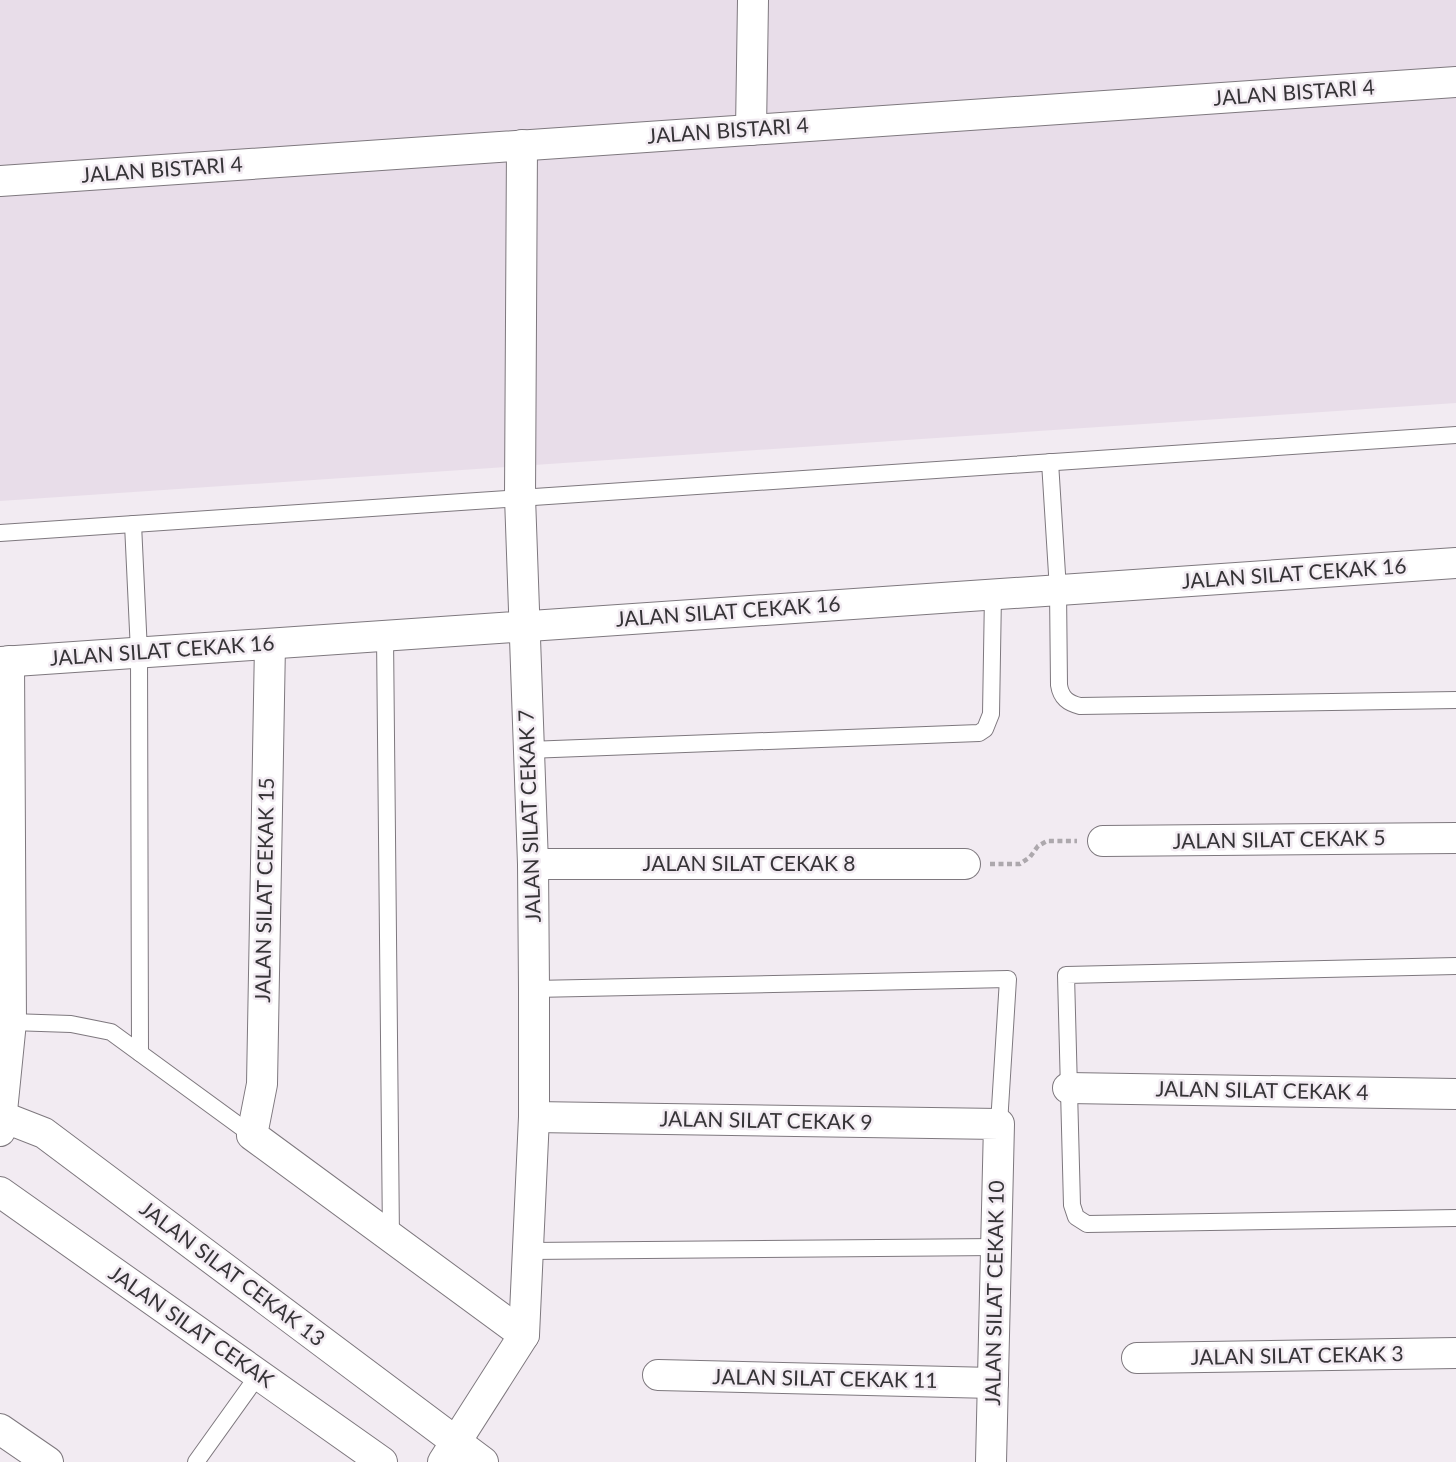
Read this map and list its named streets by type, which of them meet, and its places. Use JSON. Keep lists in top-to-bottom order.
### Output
{
  "streets": {
    "street": [
      "JALAN BISTARI 4",
      "JALAN SILAT CEKAK 16",
      "JALAN SILAT CEKAK 7",
      "JALAN SILAT CEKAK 5",
      "JALAN SILAT CEKAK 8",
      "JALAN SILAT CEKAK 15",
      "JALAN SILAT CEKAK 4",
      "JALAN SILAT CEKAK 9",
      "JALAN SILAT CEKAK 13",
      "JALAN SILAT CEKAK 10",
      "JALAN SILAT CEKAK",
      "JALAN SILAT CEKAK 3",
      "JALAN SILAT CEKAK 11"
    ]
  },
  "crossings": [
    ["JALAN BISTARI 4", "JALAN SILAT CEKAK 7"],
    ["JALAN SILAT CEKAK 16", "JALAN SILAT CEKAK 7"],
    ["JALAN SILAT CEKAK 16", "JALAN SILAT CEKAK 15"],
    ["JALAN SILAT CEKAK 7", "JALAN SILAT CEKAK 8"],
    ["JALAN SILAT CEKAK 7", "JALAN SILAT CEKAK 9"],
    ["JALAN SILAT CEKAK 9", "JALAN SILAT CEKAK 10"],
    ["JALAN SILAT CEKAK 10", "JALAN SILAT CEKAK 11"]
  ]
}
